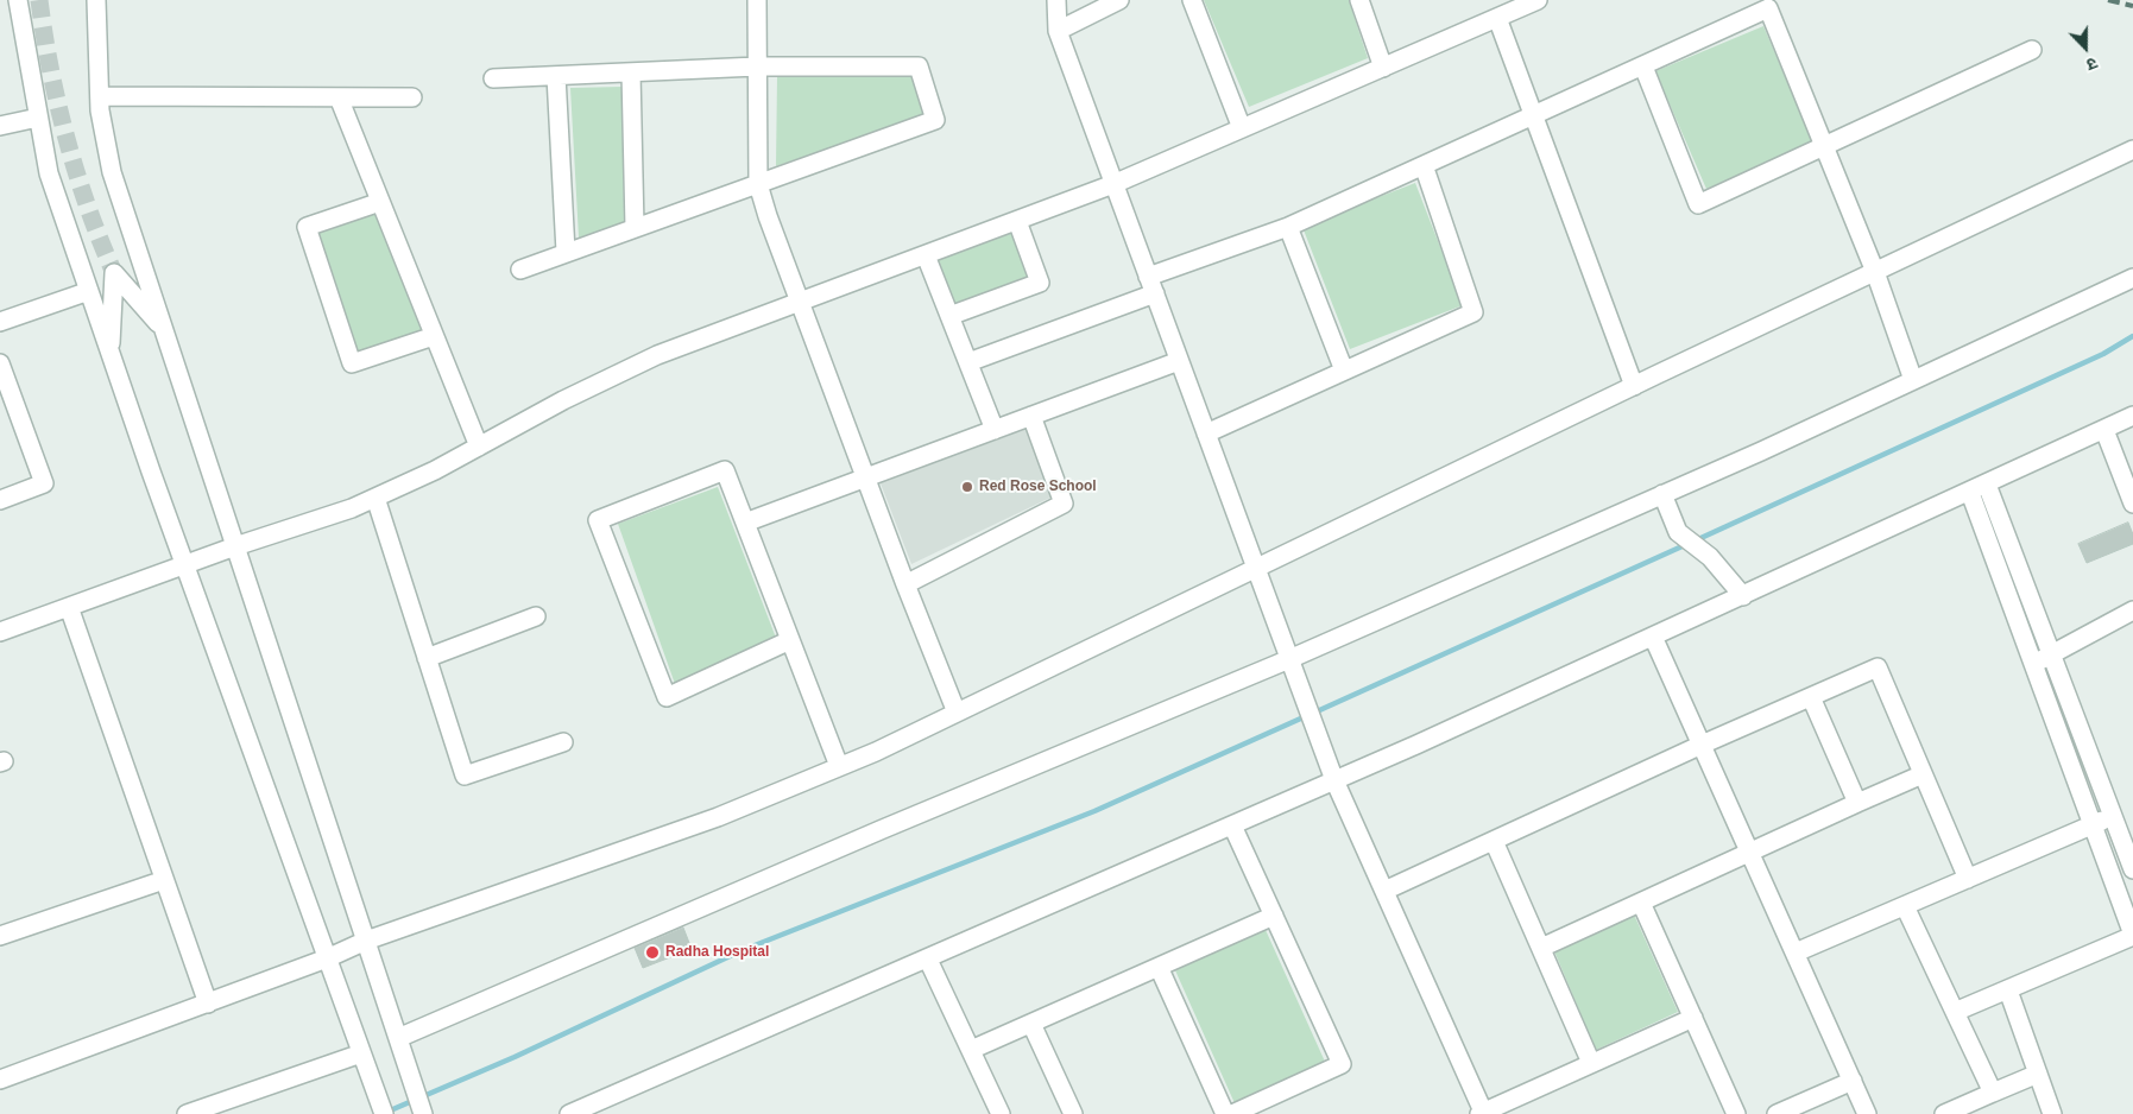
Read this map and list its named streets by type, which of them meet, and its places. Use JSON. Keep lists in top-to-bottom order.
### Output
{
  "places": ["Red Rose School", "Radha Hospital"],
  "north": "bottom"
}
